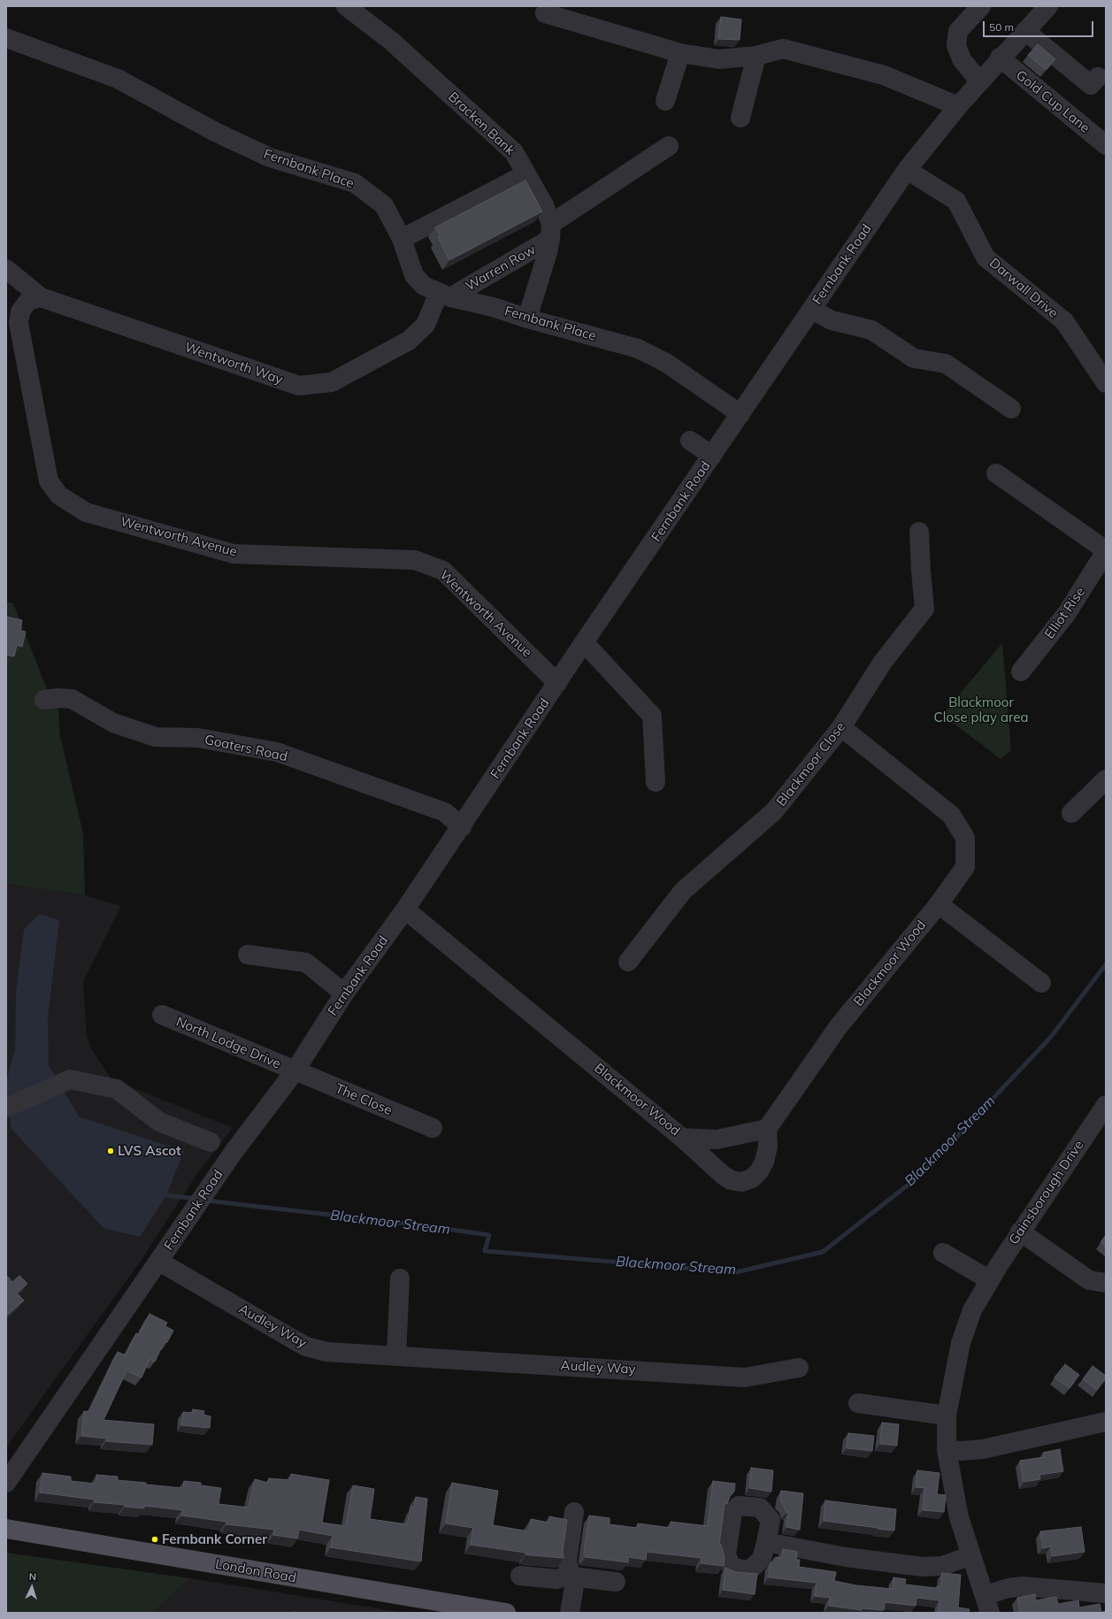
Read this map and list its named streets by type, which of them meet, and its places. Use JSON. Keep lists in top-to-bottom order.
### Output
{
  "streets": {
    "main road": ["London Road"],
    "street": [
      "Gold Cup Lane",
      "Bracken Bank",
      "Fernbank Place",
      "Fernbank Road",
      "Warren Row",
      "Darwall Drive",
      "Wentworth Way",
      "Wentworth Avenue",
      "Elliot Rise",
      "Goaters Road",
      "Blackmoor Close",
      "Blackmoor Wood",
      "North Lodge Drive",
      "The Close",
      "Gainsborough Drive",
      "Audley Way"
    ]
  },
  "crossings": [
    ["Gold Cup Lane", "Fernbank Road"],
    ["Bracken Bank", "Warren Row"],
    ["Fernbank Place", "Fernbank Road"],
    ["Fernbank Place", "Warren Row"],
    ["Fernbank Place", "Wentworth Way"],
    ["Fernbank Road", "Darwall Drive"],
    ["Fernbank Road", "Wentworth Avenue"],
    ["Fernbank Road", "Goaters Road"],
    ["Fernbank Road", "Blackmoor Wood"],
    ["Fernbank Road", "North Lodge Drive"],
    ["Fernbank Road", "The Close"],
    ["Fernbank Road", "Audley Way"],
    ["Warren Row", "Wentworth Way"],
    ["Wentworth Way", "Wentworth Avenue"],
    ["Blackmoor Close", "Blackmoor Wood"],
    ["North Lodge Drive", "The Close"]
  ],
  "water": ["Blackmoor Stream"],
  "parks": ["Blackmoor Close play area"],
  "places": ["LVS Ascot", "Fernbank Corner"],
  "scale_bar": "50 m",
  "north": "top"
}
